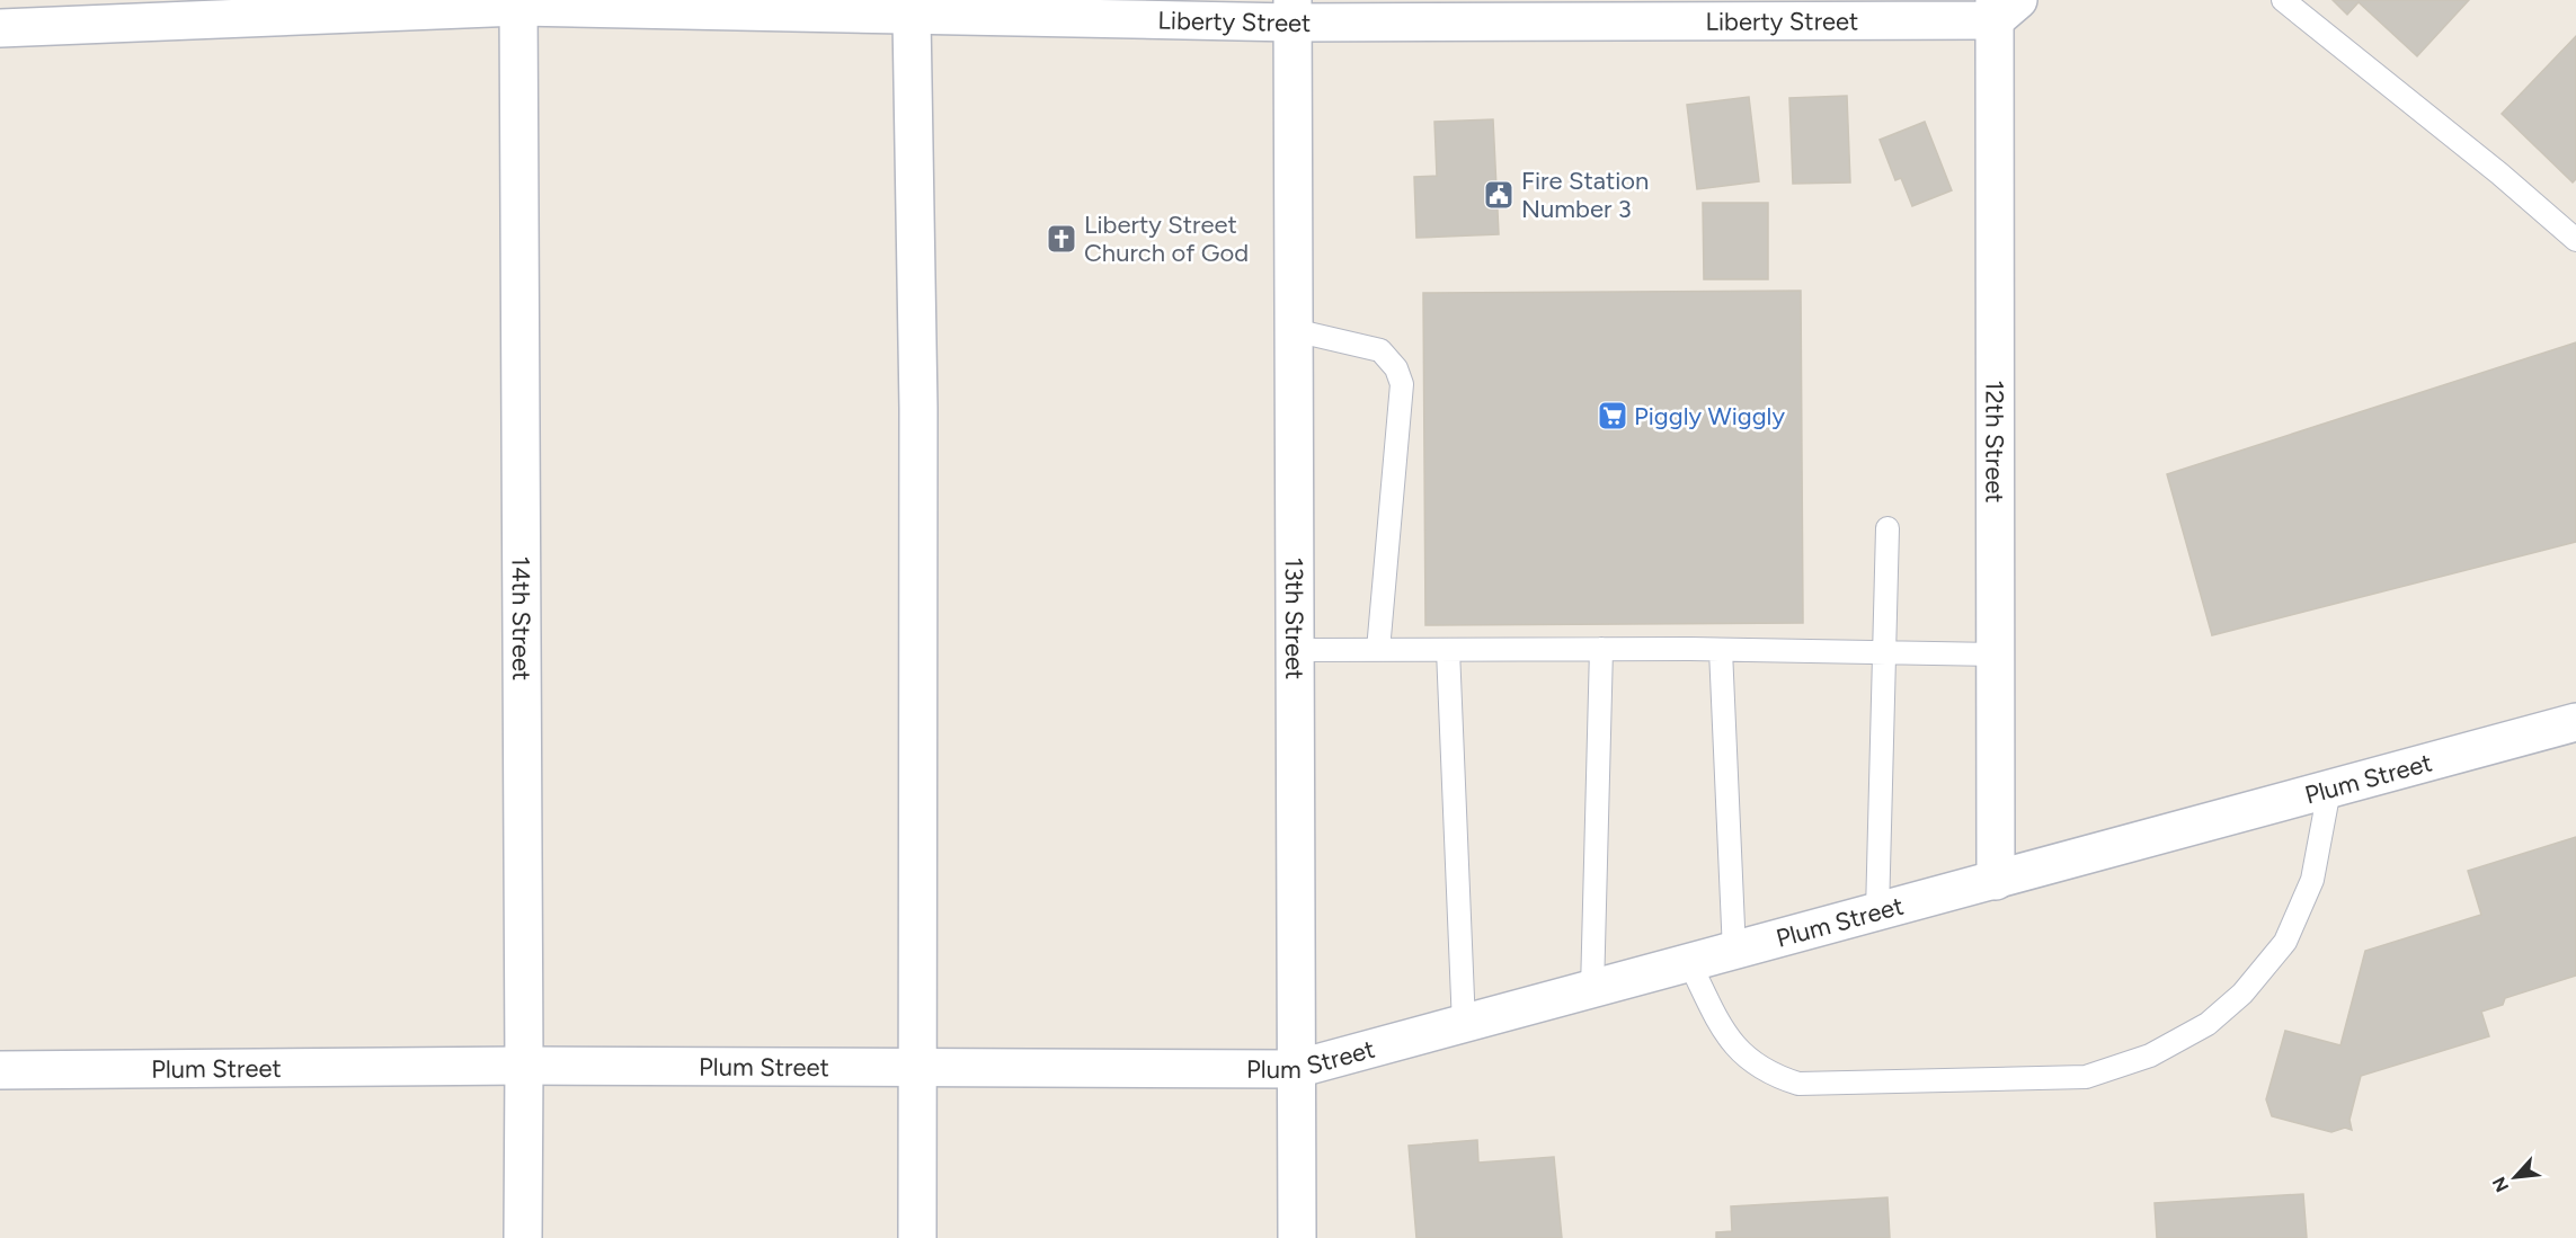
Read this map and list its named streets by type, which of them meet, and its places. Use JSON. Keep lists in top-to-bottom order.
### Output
{
  "streets": {
    "street": [
      "Liberty Street",
      "12th Street",
      "13th Street",
      "14th Street",
      "Plum Street"
    ]
  },
  "crossings": [
    ["Liberty Street", "12th Street"],
    ["Liberty Street", "13th Street"],
    ["Liberty Street", "14th Street"],
    ["12th Street", "Plum Street"],
    ["13th Street", "Plum Street"],
    ["14th Street", "Plum Street"]
  ],
  "places": {
    "public building": ["Fire Station Number 3"],
    "church": ["Liberty Street Church of God"],
    "supermarket": ["Piggly Wiggly"]
  },
  "north": "bottom left"
}
